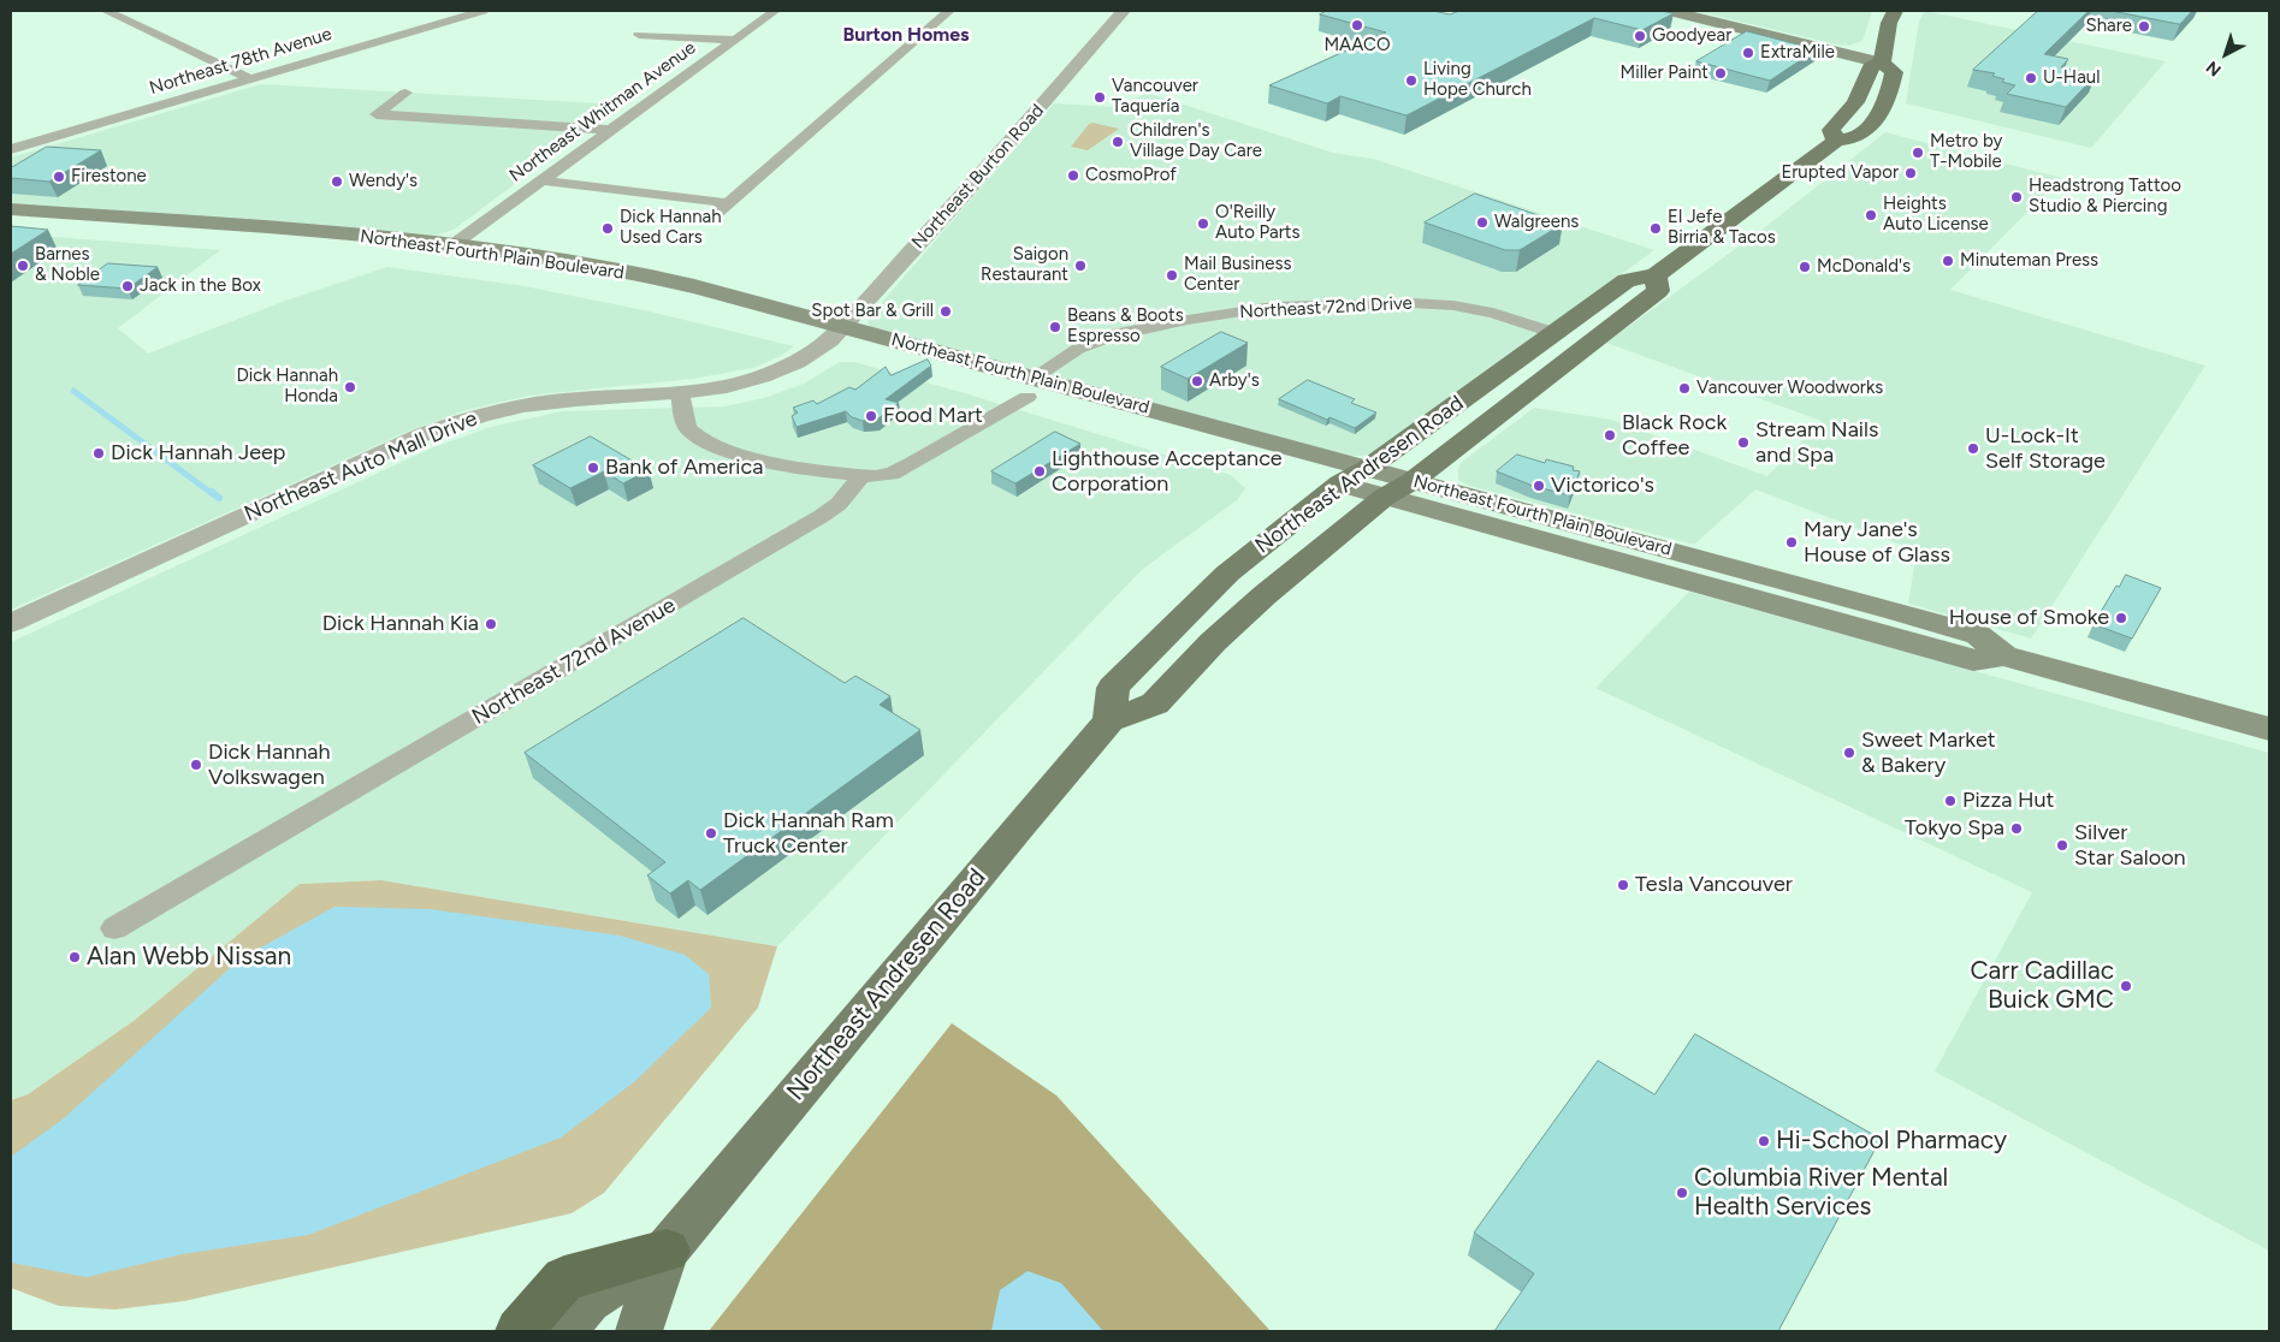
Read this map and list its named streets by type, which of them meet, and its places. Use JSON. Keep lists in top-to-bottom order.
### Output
{
  "streets": {
    "main road": ["Northeast Fourth Plain Boulevard", "Northeast Andresen Road"],
    "street": [
      "Northeast 78th Avenue",
      "Northeast Whitman Avenue",
      "Northeast Burton Road",
      "Northeast 72nd Drive",
      "Northeast Auto Mall Drive",
      "Northeast 72nd Avenue"
    ]
  },
  "crossings": [
    ["Northeast Whitman Avenue", "Northeast Fourth Plain Boulevard"],
    ["Northeast Burton Road", "Northeast Fourth Plain Boulevard"],
    ["Northeast Burton Road", "Northeast Auto Mall Drive"],
    ["Northeast Fourth Plain Boulevard", "Northeast 72nd Drive"],
    ["Northeast Fourth Plain Boulevard", "Northeast Auto Mall Drive"],
    ["Northeast Fourth Plain Boulevard", "Northeast Andresen Road"],
    ["Northeast 72nd Drive", "Northeast Andresen Road"]
  ],
  "districts": ["Burton Homes"],
  "places": [
    "MAACO",
    "Share",
    "Goodyear",
    "ExtraMile",
    "Miller Paint",
    "U-Haul",
    "Living Hope Church",
    "Vancouver Taquería",
    "Children's Village Day Care",
    "Metro by T-Mobile",
    "Erupted Vapor",
    "CosmoProf",
    "Firestone",
    "Wendy's",
    "Headstrong Tattoo Studio & Piercing",
    "Heights Auto License",
    "Walgreens",
    "O'Reilly Auto Parts",
    "Dick Hannah Used Cars",
    "El Jefe Birria & Tacos",
    "Minuteman Press",
    "Barnes & Noble",
    "Saigon Restaurant",
    "McDonald's",
    "Mail Business Center",
    "Jack in the Box",
    "Spot Bar & Grill",
    "Beans & Boots Espresso",
    "Arby's",
    "Dick Hannah Honda",
    "Vancouver Woodworks",
    "Food Mart",
    "Black Rock Coffee",
    "Stream Nails and Spa",
    "U-Lock-It Self Storage",
    "Dick Hannah Jeep",
    "Bank of America",
    "Lighthouse Acceptance Corporation",
    "Victorico's",
    "Mary Jane's House of Glass",
    "House of Smoke",
    "Dick Hannah Kia",
    "Sweet Market & Bakery",
    "Dick Hannah Volkswagen",
    "Pizza Hut",
    "Tokyo Spa",
    "Dick Hannah Ram Truck Center",
    "Silver Star Saloon",
    "Tesla Vancouver",
    "Alan Webb Nissan",
    "Carr Cadillac Buick GMC",
    "Hi-School Pharmacy",
    "Columbia River Mental Health Services"
  ],
  "north": "bottom left"
}
